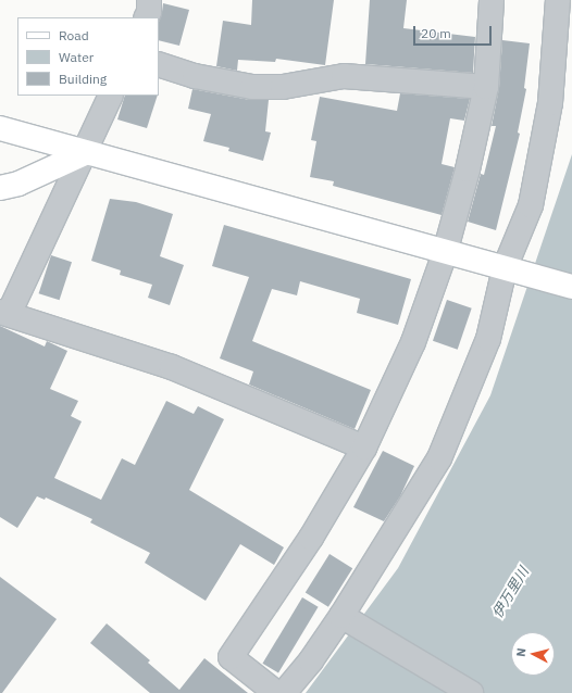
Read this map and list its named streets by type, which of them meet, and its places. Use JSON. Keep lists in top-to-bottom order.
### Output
{
  "water": ["伊万里川"],
  "legend": ["Road", "Water", "Building"],
  "scale_bar": "20 m",
  "north": "left"
}
